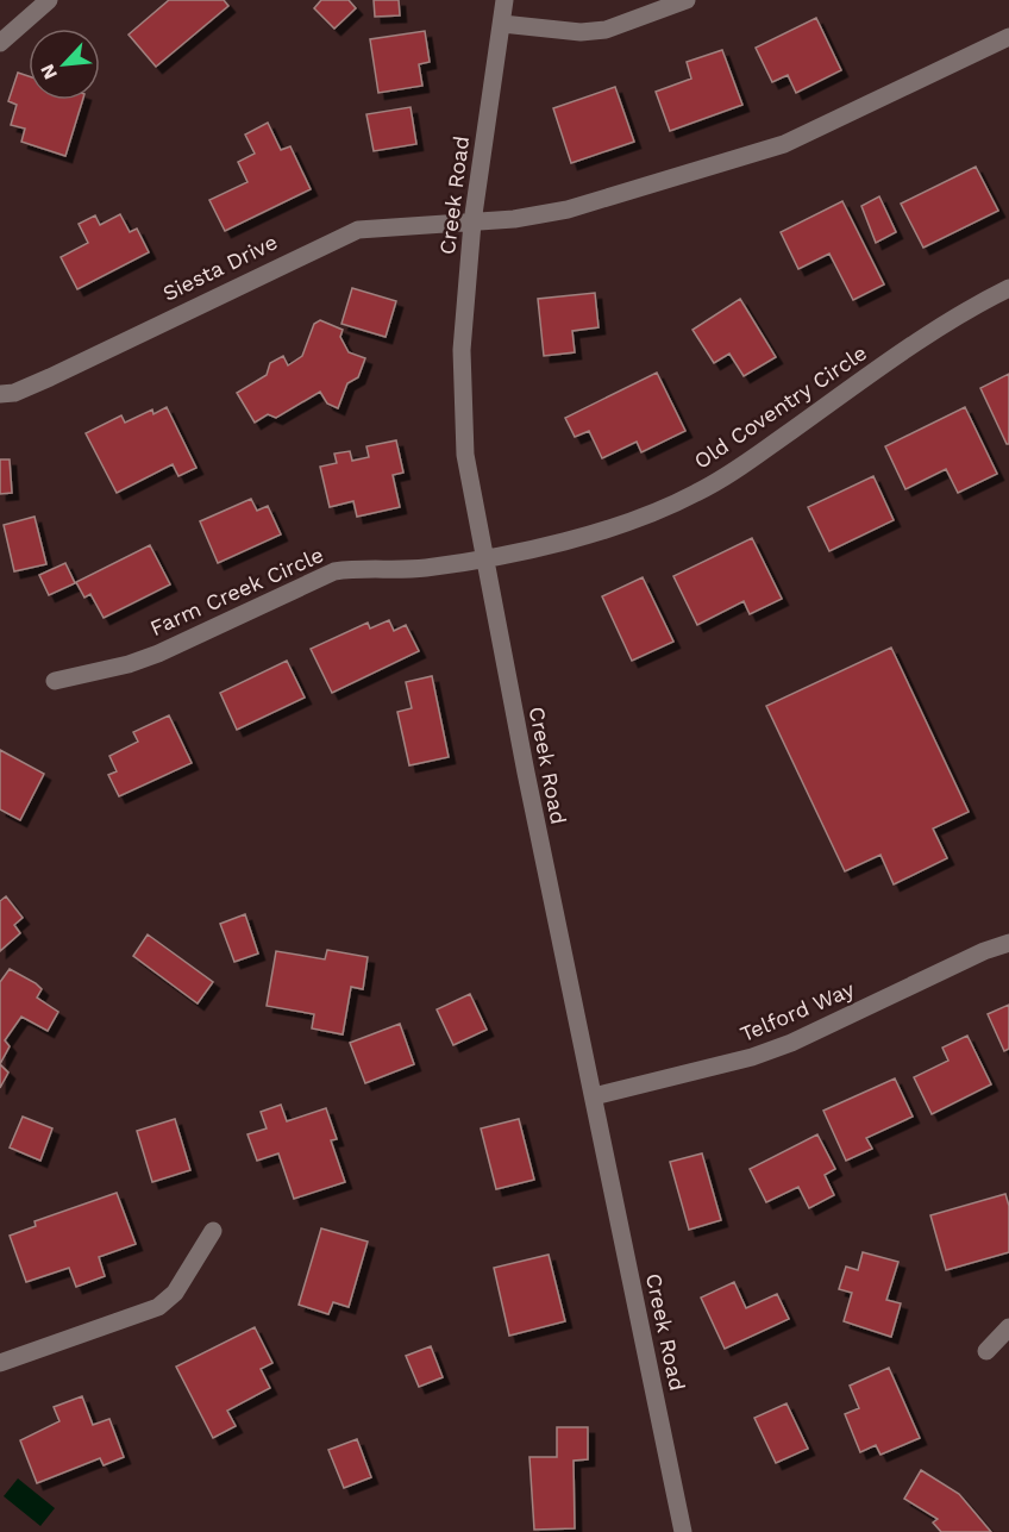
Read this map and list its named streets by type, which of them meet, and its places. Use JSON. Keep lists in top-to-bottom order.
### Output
{
  "streets": {
    "street": [
      "Creek Road",
      "Siesta Drive",
      "Old Coventry Circle",
      "Farm Creek Circle",
      "Telford Way"
    ]
  },
  "crossings": [
    ["Creek Road", "Siesta Drive"],
    ["Creek Road", "Old Coventry Circle"],
    ["Creek Road", "Farm Creek Circle"],
    ["Creek Road", "Telford Way"],
    ["Old Coventry Circle", "Farm Creek Circle"]
  ],
  "north": "bottom left"
}
